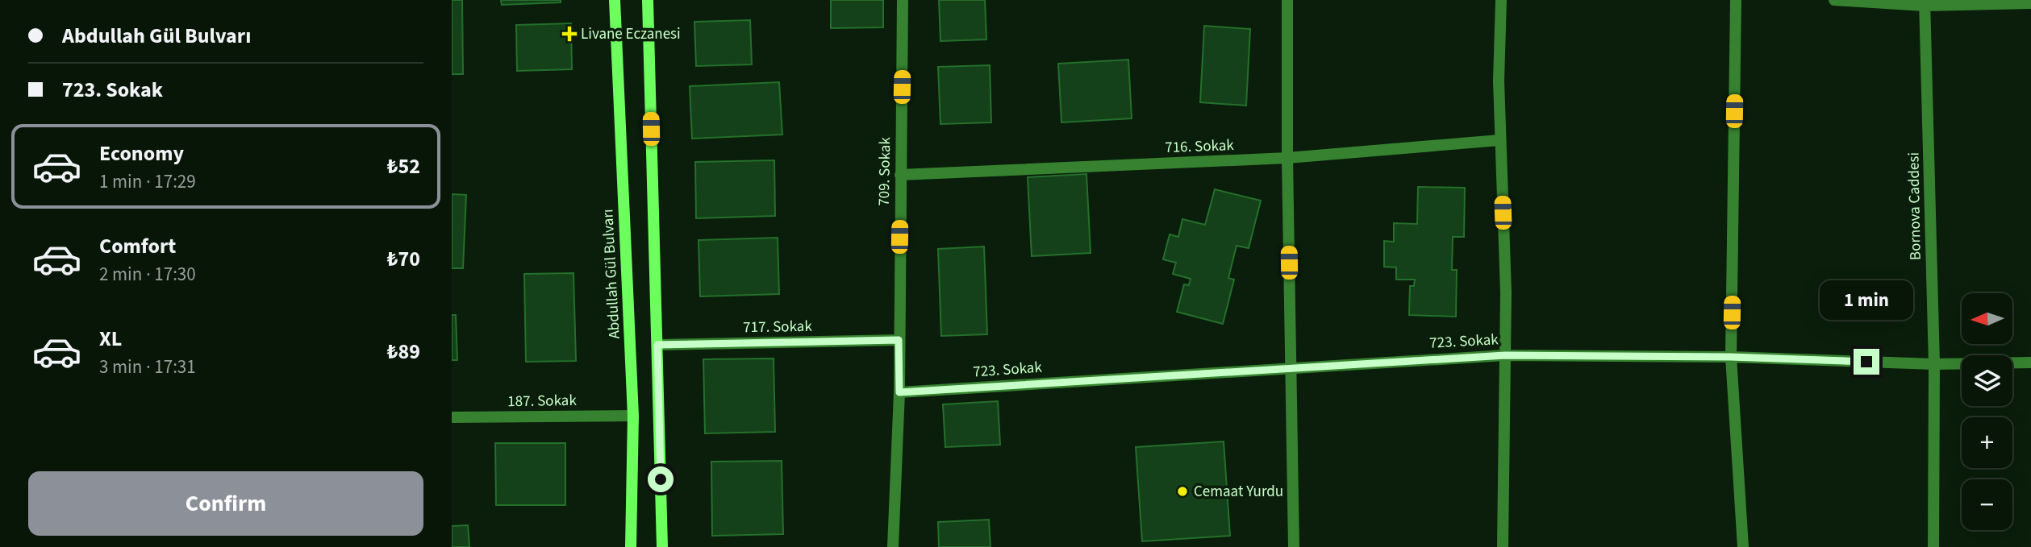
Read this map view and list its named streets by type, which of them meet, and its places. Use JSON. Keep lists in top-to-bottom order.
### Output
{
  "streets": {
    "main road": ["Abdullah Gül Bulvarı"],
    "street": [
      "716. Sokak",
      "709. Sokak",
      "Bornova Caddesi",
      "717. Sokak",
      "723. Sokak",
      "187. Sokak"
    ]
  },
  "crossings": [
    ["716. Sokak", "709. Sokak"],
    ["709. Sokak", "717. Sokak"],
    ["709. Sokak", "723. Sokak"],
    ["Bornova Caddesi", "723. Sokak"],
    ["Abdullah Gül Bulvarı", "187. Sokak"]
  ],
  "places": {
    "health": ["Livane Eczanesi"],
    "other": ["Cemaat Yurdu"]
  },
  "north": "left",
  "page": {
    "banner": ["Abdullah Gül Bulvarı", "723. Sokak"],
    "list": [
      {
        "name": "Economy",
        "note": "1 min · 17:29",
        "value": "₺52"
      },
      {
        "name": "Comfort",
        "note": "2 min · 17:30",
        "value": "₺70"
      },
      {
        "name": "XL",
        "note": "3 min · 17:31",
        "value": "₺89"
      }
    ],
    "bubble": "1 min",
    "map_buttons": ["+", "−"],
    "buttons": "Confirm"
  }
}
